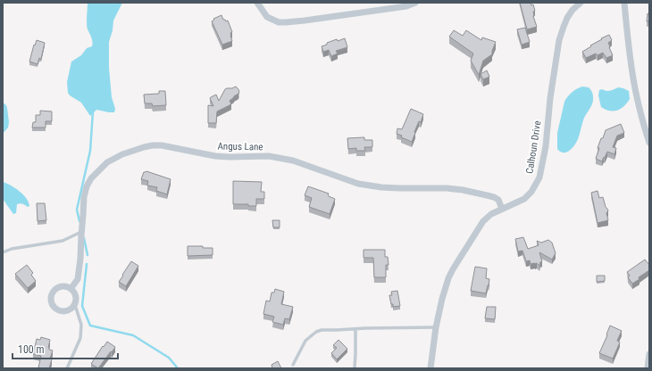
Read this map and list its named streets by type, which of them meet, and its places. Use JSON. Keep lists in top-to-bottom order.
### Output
{
  "streets": {
    "street": ["Angus Lane", "Calhoun Drive"]
  },
  "crossings": [
    ["Angus Lane", "Calhoun Drive"]
  ],
  "scale_bar": "100 m"
}
